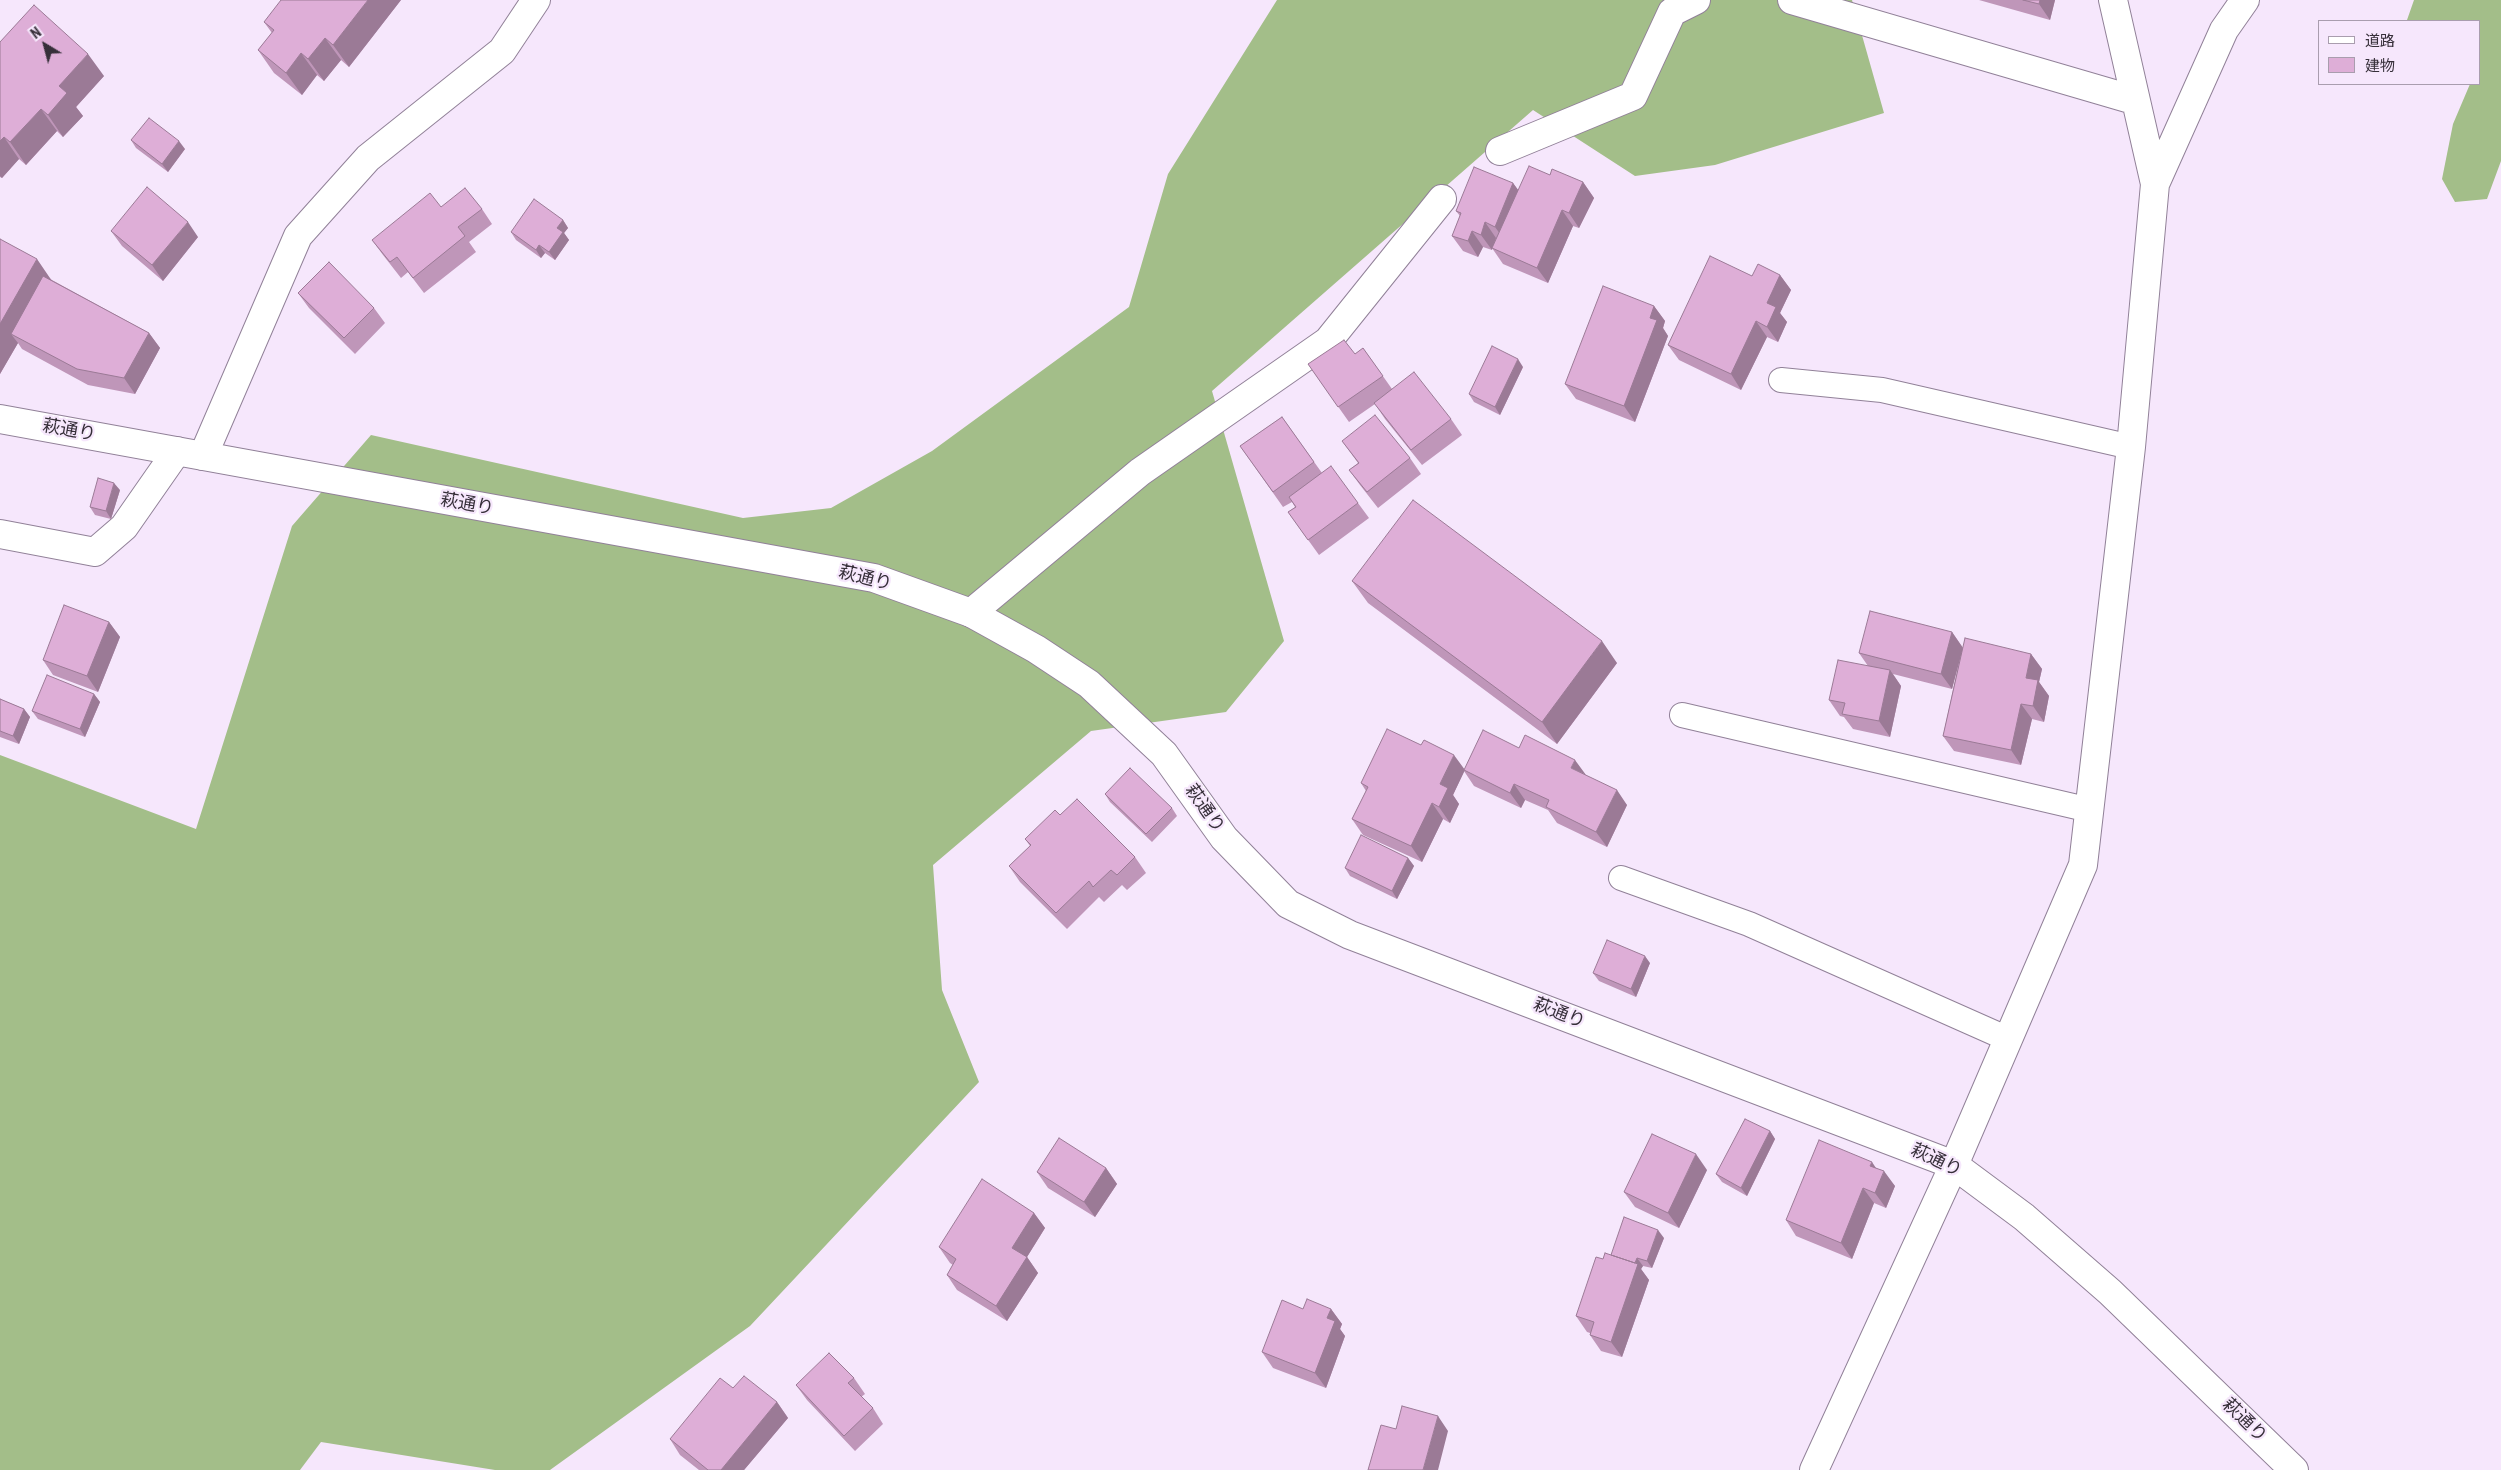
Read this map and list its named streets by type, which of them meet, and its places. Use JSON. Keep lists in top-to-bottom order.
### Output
{
  "streets": {
    "street": ["萩通り"]
  },
  "legend": ["道路", "建物"],
  "north": "top left"
}
